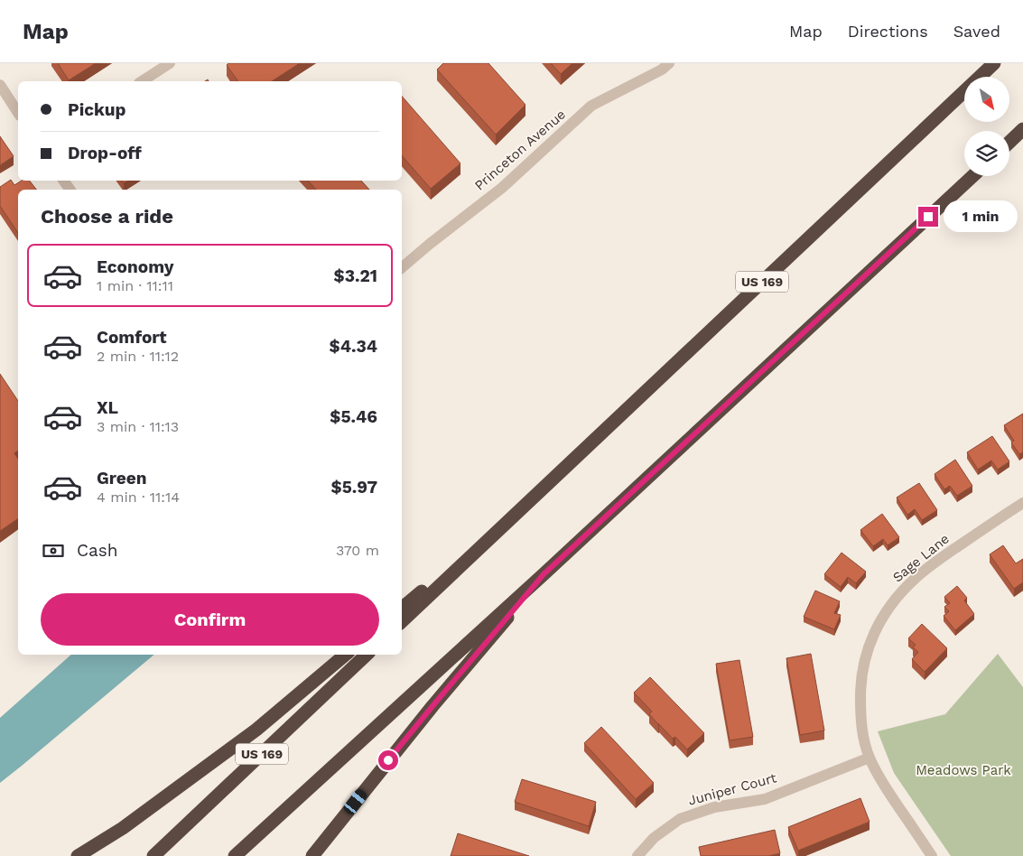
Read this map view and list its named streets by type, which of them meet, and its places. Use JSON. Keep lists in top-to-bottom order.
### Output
{
  "streets": {
    "highway": ["US 169"],
    "street": ["Princeton Avenue", "Sage Lane", "Juniper Court"]
  },
  "crossings": [
    ["Sage Lane", "Juniper Court"]
  ],
  "parks": ["Meadows Park"],
  "north": "bottom right",
  "page": {
    "header": "Map",
    "nav": ["Map", "Directions", "Saved"],
    "banner": ["Pickup", "Drop-off"],
    "heading": "Choose a ride",
    "bubble": "1 min",
    "list": [
      {
        "name": "Economy",
        "note": "1 min · 11:11",
        "value": "$3.21"
      },
      {
        "name": "Comfort",
        "note": "2 min · 11:12",
        "value": "$4.34"
      },
      {
        "name": "XL",
        "note": "3 min · 11:13",
        "value": "$5.46"
      },
      {
        "name": "Green",
        "note": "4 min · 11:14",
        "value": "$5.97"
      }
    ],
    "pay": ["Cash", "370 m"],
    "buttons": "Confirm"
  }
}
